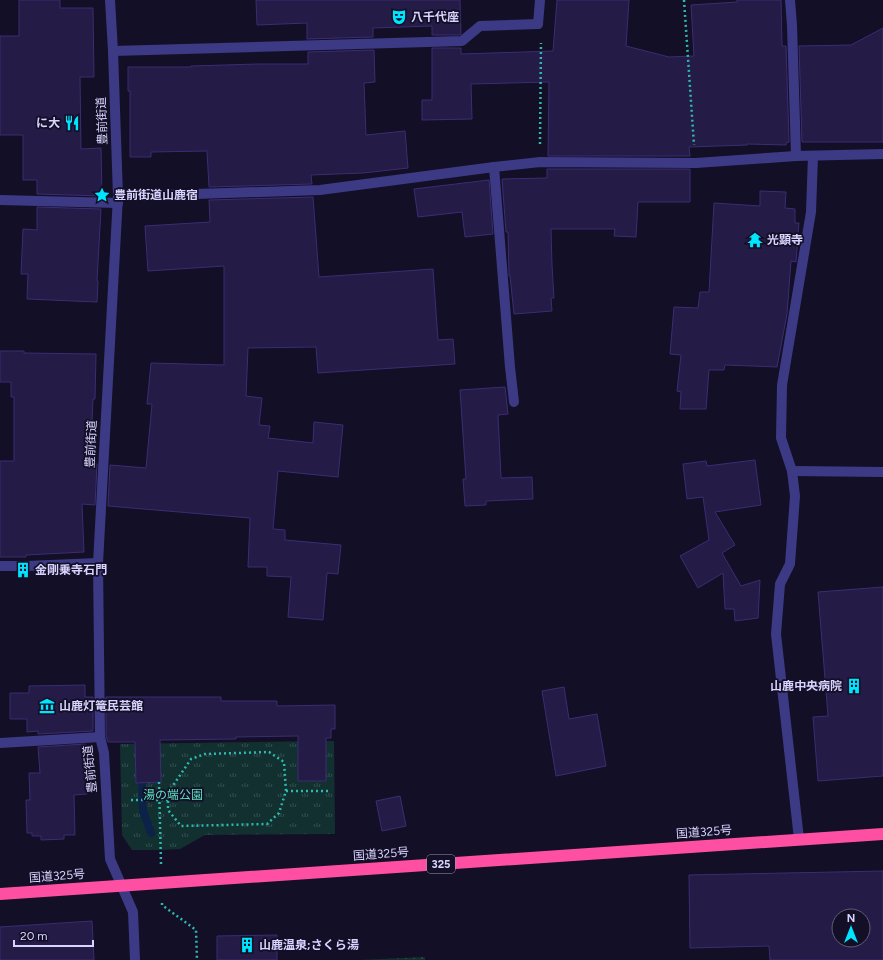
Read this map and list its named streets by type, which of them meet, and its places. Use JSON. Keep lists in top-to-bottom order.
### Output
{
  "streets": {
    "highway": ["国道325号", "325"],
    "street": ["豊前街道"]
  },
  "crossings": [
    ["豊前街道", "国道325号"]
  ],
  "parks": ["湯の端公園"],
  "places": {
    "theatre": ["八千代座"],
    "restaurant": ["に大"],
    "place": ["豊前街道山鹿宿"],
    "temple": ["光顕寺"],
    "building": ["金剛乗寺石門", "山鹿中央病院", "山鹿温泉;さくら湯"],
    "museum": ["山鹿灯篭民芸館"]
  },
  "scale_bar": "20 m",
  "north": "top"
}
